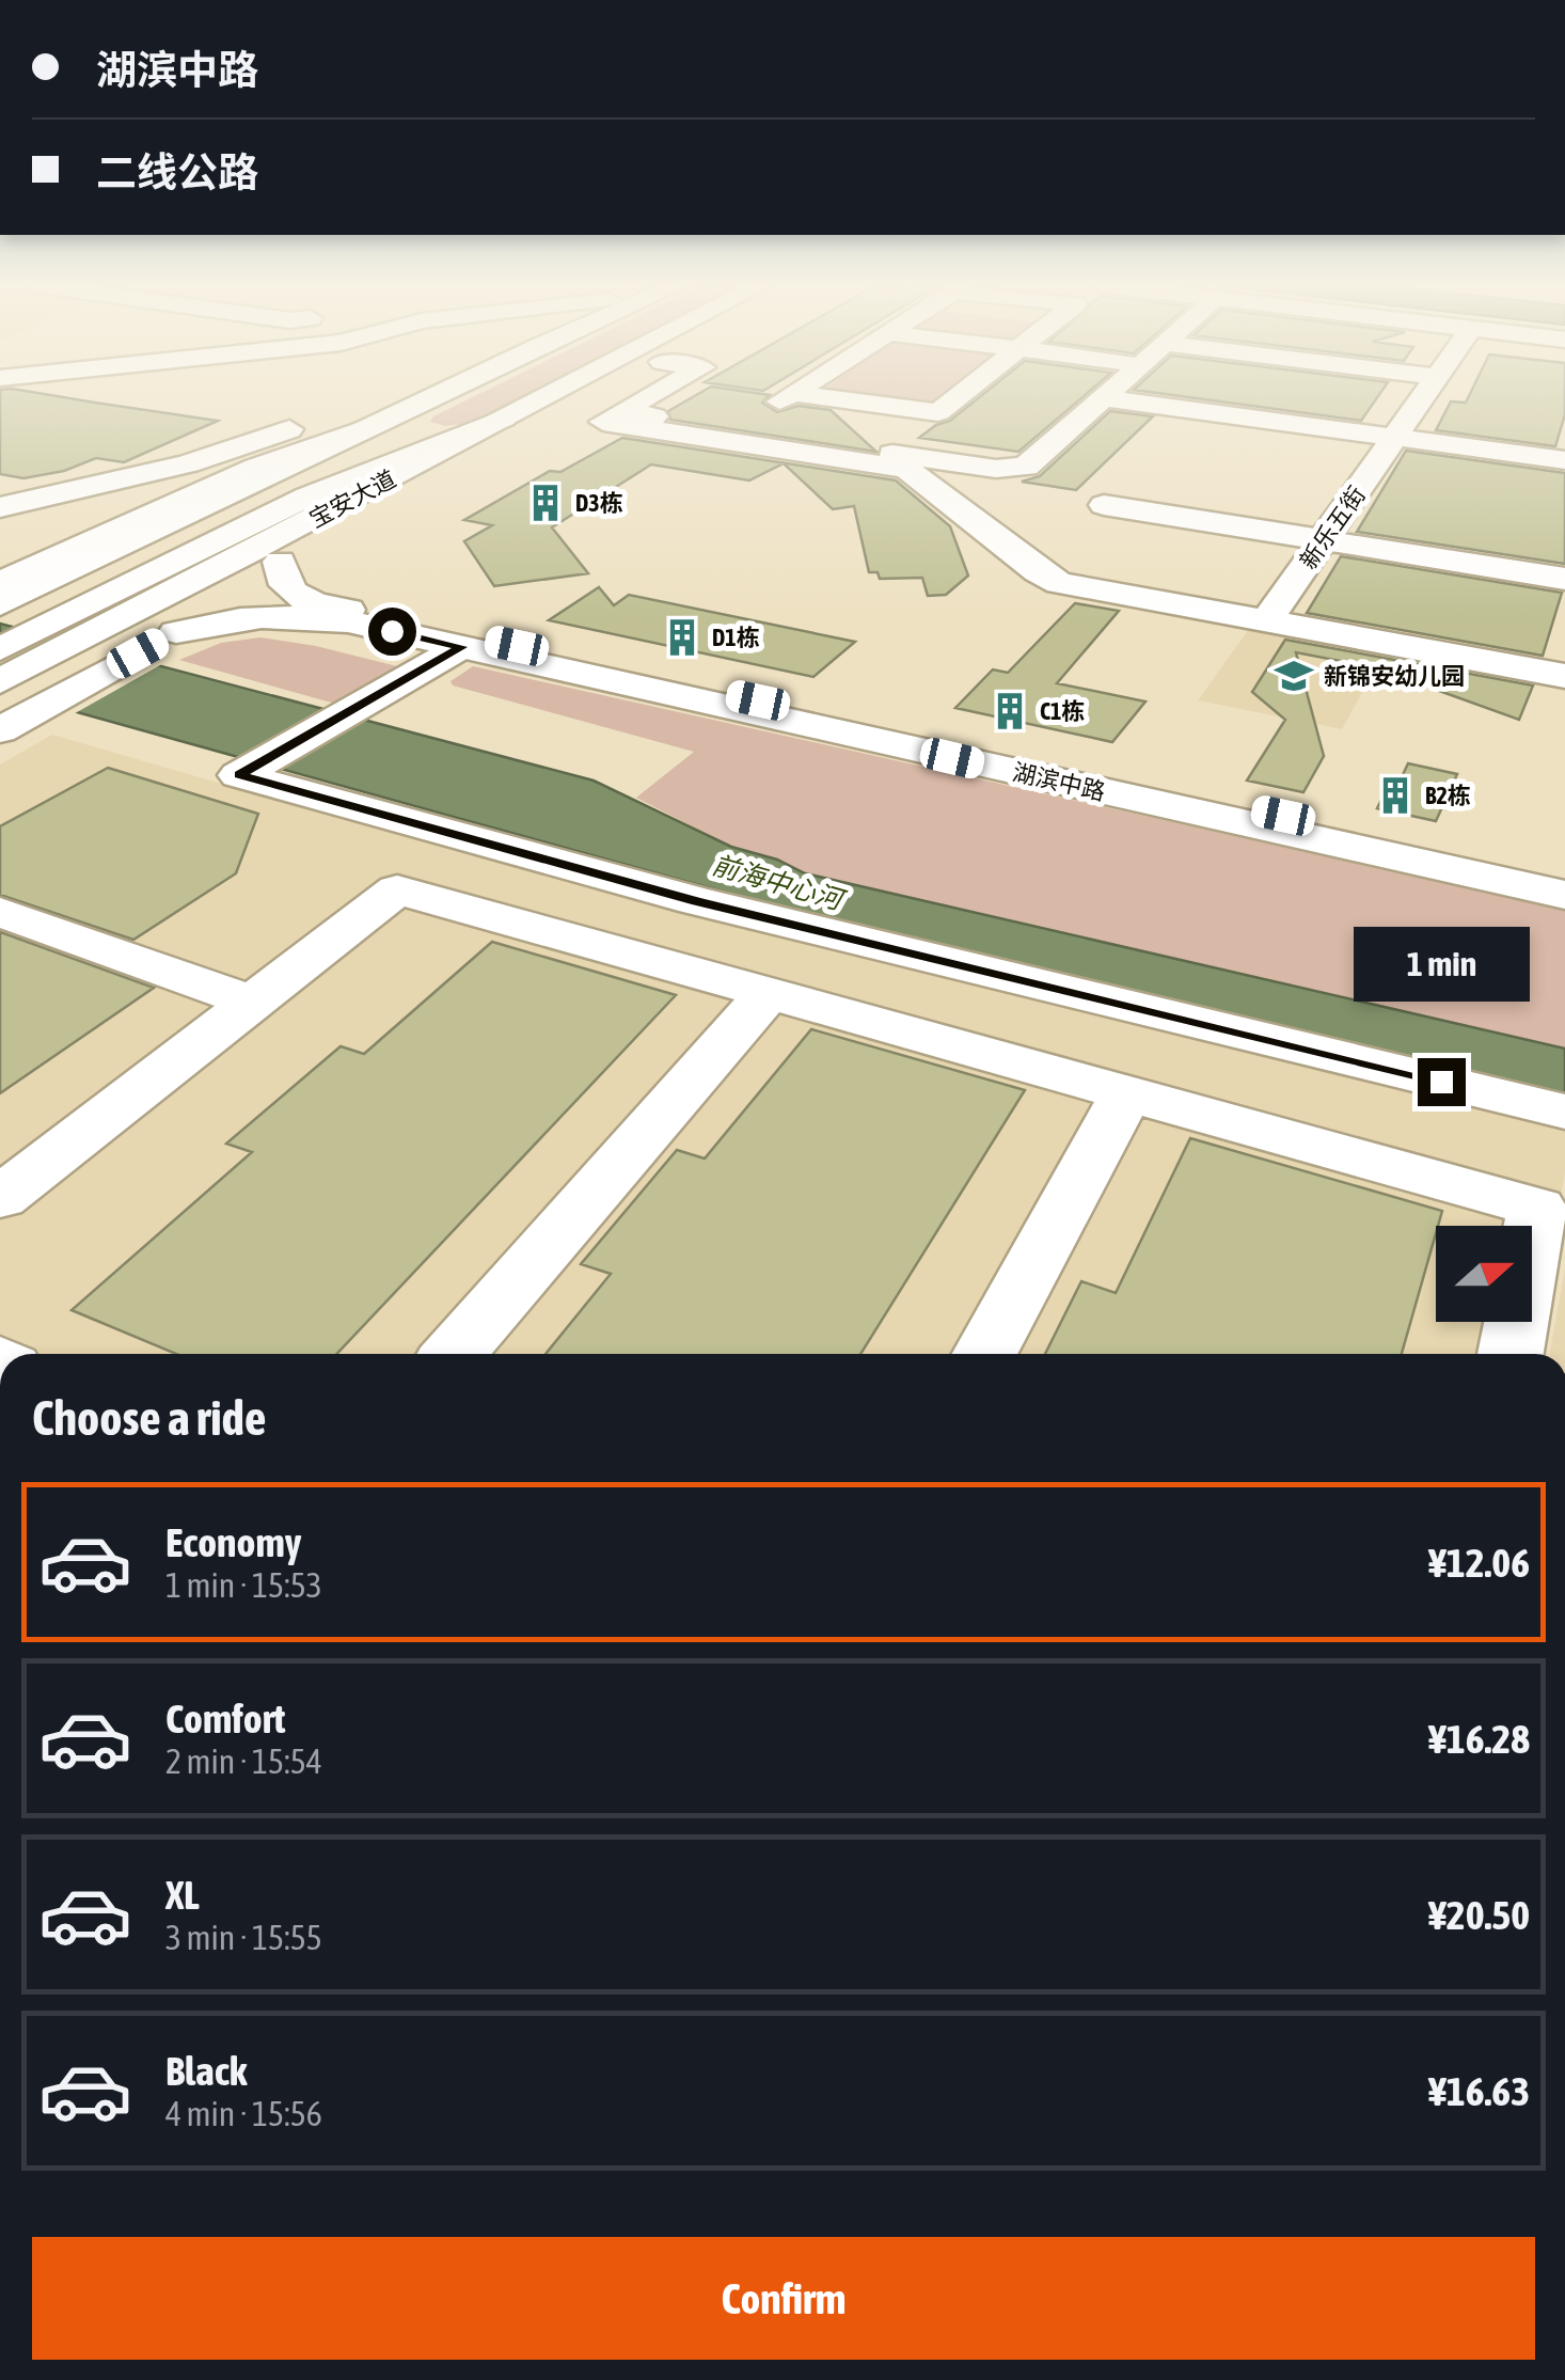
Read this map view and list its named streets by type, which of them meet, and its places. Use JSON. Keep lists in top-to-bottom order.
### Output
{
  "streets": {
    "main road": ["宝安大道", "新乐五街", "湖滨中路"]
  },
  "water": ["前海中心河"],
  "places": {
    "building": [
      "D3栋",
      "D1栋",
      "C1栋",
      "B2栋"
    ],
    "school or university": ["新锦安幼儿园"]
  },
  "north": "right",
  "page": {
    "banner": ["湖滨中路", "二线公路"],
    "bubble": "1 min",
    "heading": "Choose a ride",
    "list": [
      {
        "name": "Economy",
        "note": "1 min · 15:53",
        "value": "¥12.06"
      },
      {
        "name": "Comfort",
        "note": "2 min · 15:54",
        "value": "¥16.28"
      },
      {
        "name": "XL",
        "note": "3 min · 15:55",
        "value": "¥20.50"
      },
      {
        "name": "Black",
        "note": "4 min · 15:56",
        "value": "¥16.63"
      }
    ],
    "buttons": "Confirm"
  }
}
